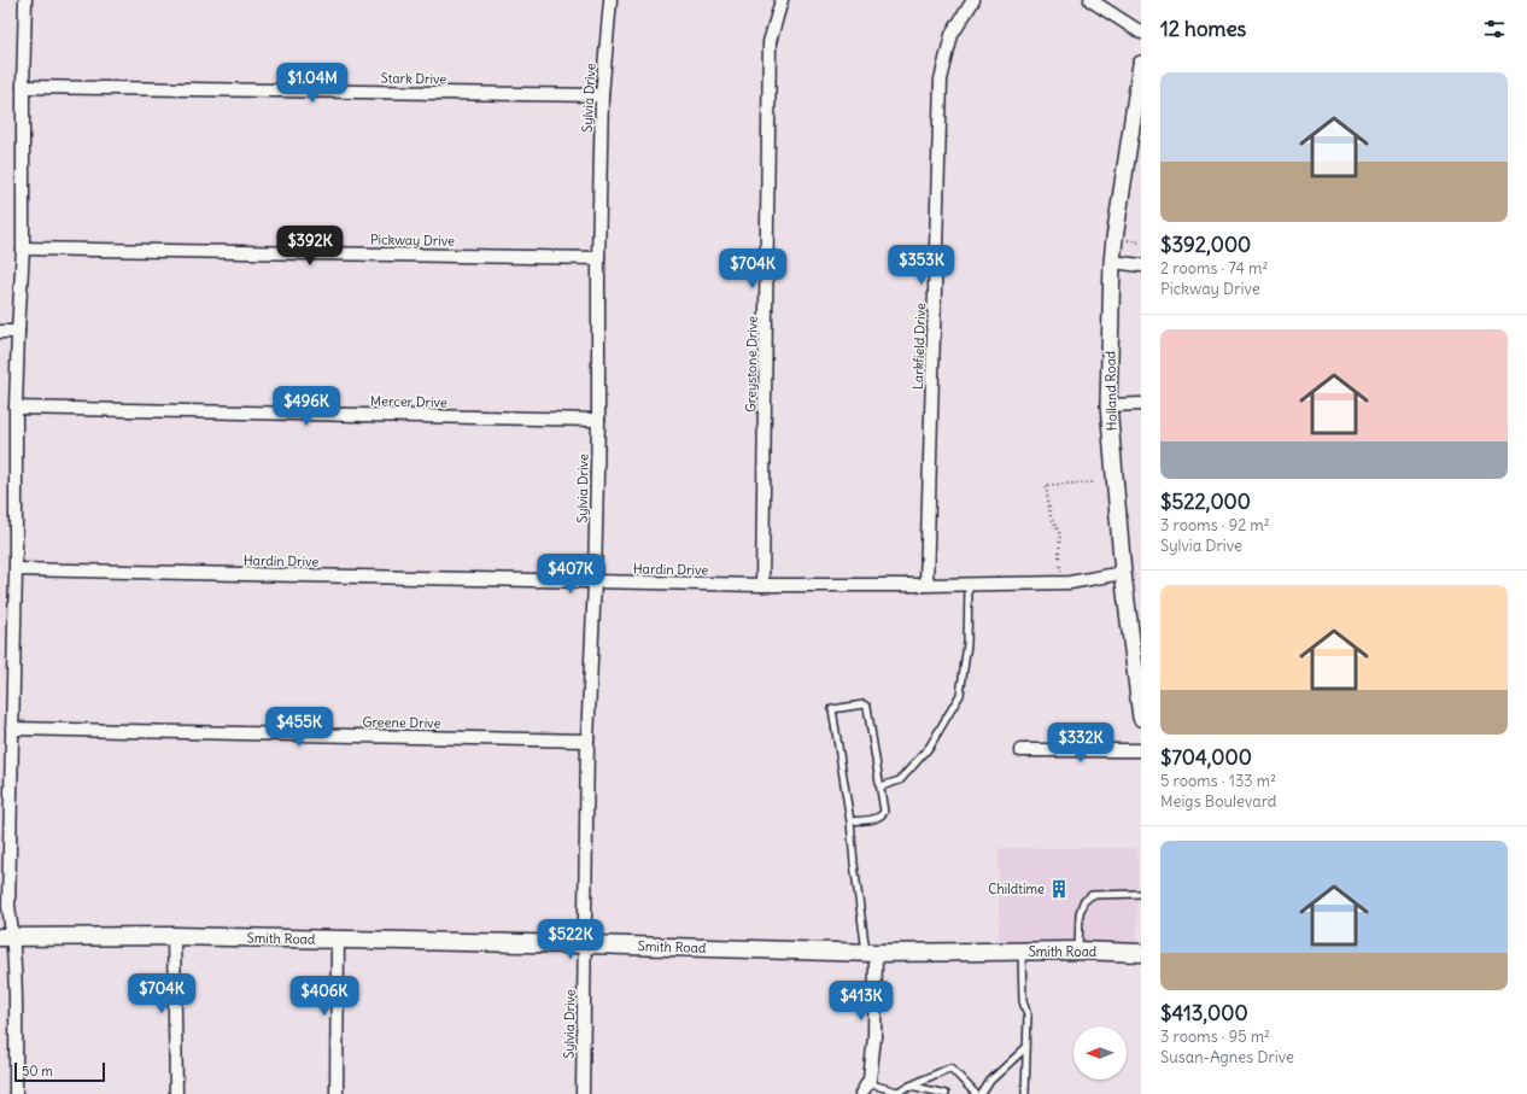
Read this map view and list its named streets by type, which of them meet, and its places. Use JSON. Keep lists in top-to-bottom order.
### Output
{
  "streets": {
    "main road": ["Smith Road"],
    "street": [
      "Stark Drive",
      "Sylvia Drive",
      "Pickway Drive",
      "Larkfield Drive",
      "Greystone Drive",
      "Holland Road",
      "Mercer Drive",
      "Hardin Drive",
      "Greene Drive"
    ]
  },
  "crossings": [
    ["Stark Drive", "Sylvia Drive"],
    ["Sylvia Drive", "Pickway Drive"],
    ["Sylvia Drive", "Mercer Drive"],
    ["Sylvia Drive", "Hardin Drive"],
    ["Sylvia Drive", "Greene Drive"],
    ["Sylvia Drive", "Smith Road"],
    ["Larkfield Drive", "Hardin Drive"],
    ["Greystone Drive", "Hardin Drive"],
    ["Holland Road", "Hardin Drive"]
  ],
  "places": {
    "building": ["Childtime"]
  },
  "scale_bar": "50 m",
  "north": "left",
  "page": {
    "heading": "12 homes",
    "list": [
      {
        "name": "$392,000",
        "note": "2 rooms · 74 m² · Pickway Drive"
      },
      {
        "name": "$522,000",
        "note": "3 rooms · 92 m² · Sylvia Drive"
      },
      {
        "name": "$704,000",
        "note": "5 rooms · 133 m² · Meigs Boulevard"
      },
      {
        "name": "$413,000",
        "note": "3 rooms · 95 m² · Susan-Agnes Drive"
      }
    ],
    "price": [
      "$1.04M",
      "$392K",
      "$353K",
      "$704K",
      "$496K",
      "$407K",
      "$455K",
      "$332K",
      "$522K",
      "$704K",
      "$406K",
      "$413K"
    ],
    "scale": "50 m"
  }
}
